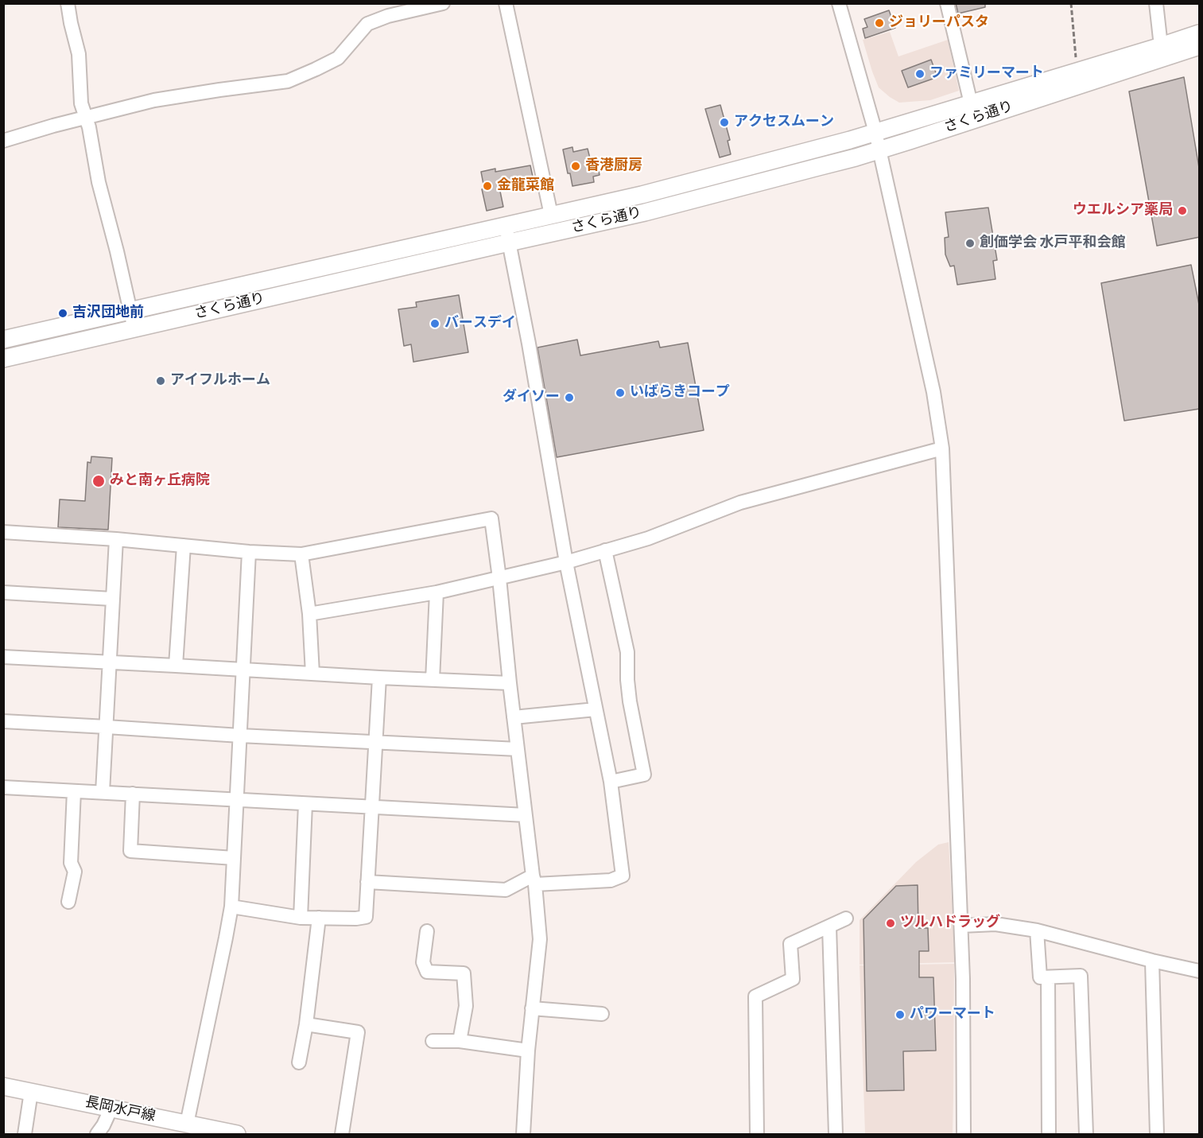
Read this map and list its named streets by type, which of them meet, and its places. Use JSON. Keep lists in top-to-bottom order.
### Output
{
  "streets": {
    "main road": ["さくら通り", "長岡水戸線"]
  },
  "places": [
    "ジョリーパスタ",
    "ファミリーマート",
    "アクセスムーン",
    "香港厨房",
    "金龍菜館",
    "ウエルシア薬局",
    "創価学会 水戸平和会館",
    "吉沢団地前",
    "バースデイ",
    "アイフルホーム",
    "いばらきコープ",
    "ダイソー",
    "みと南ヶ丘病院",
    "ツルハドラッグ",
    "パワーマート"
  ]
}
